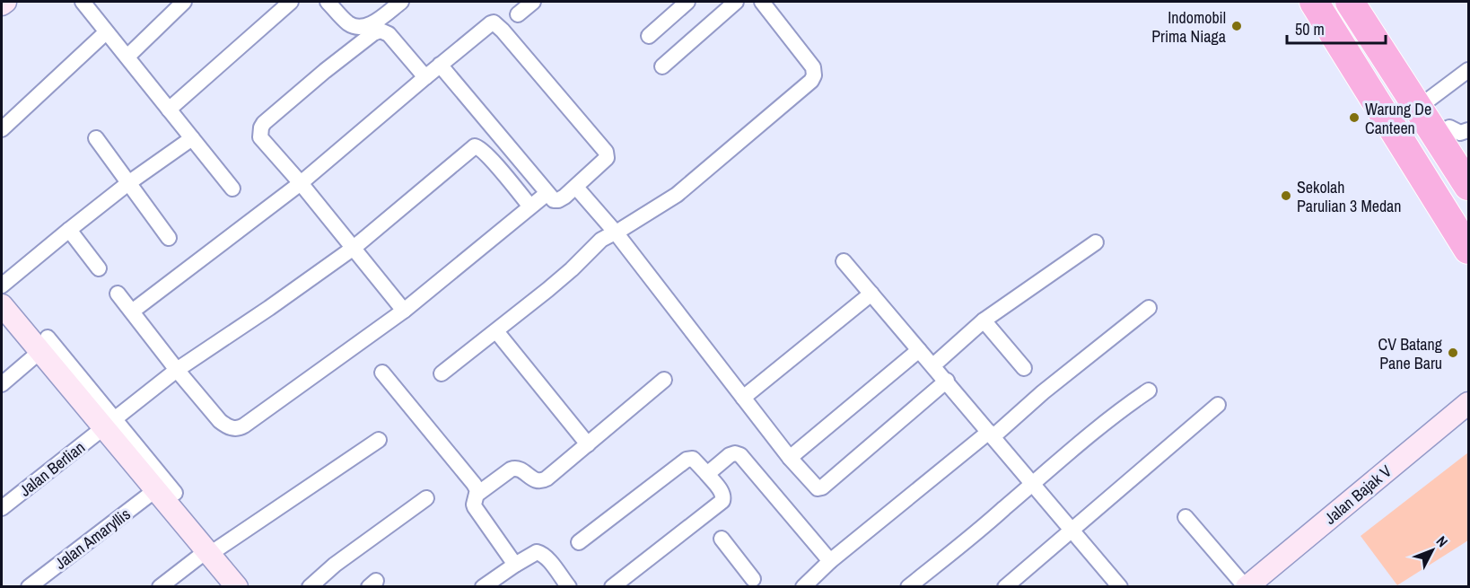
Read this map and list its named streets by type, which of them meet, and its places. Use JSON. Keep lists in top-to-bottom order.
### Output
{
  "streets": {
    "street": ["Jalan Berlian", "Jalan Bajak V", "Jalan Amaryllis"]
  },
  "places": [
    "Indomobil Prima Niaga",
    "Warung De Canteen",
    "Sekolah Parulian 3 Medan",
    "CV Batang Pane Baru"
  ],
  "scale_bar": "50 m",
  "north": "top right"
}
